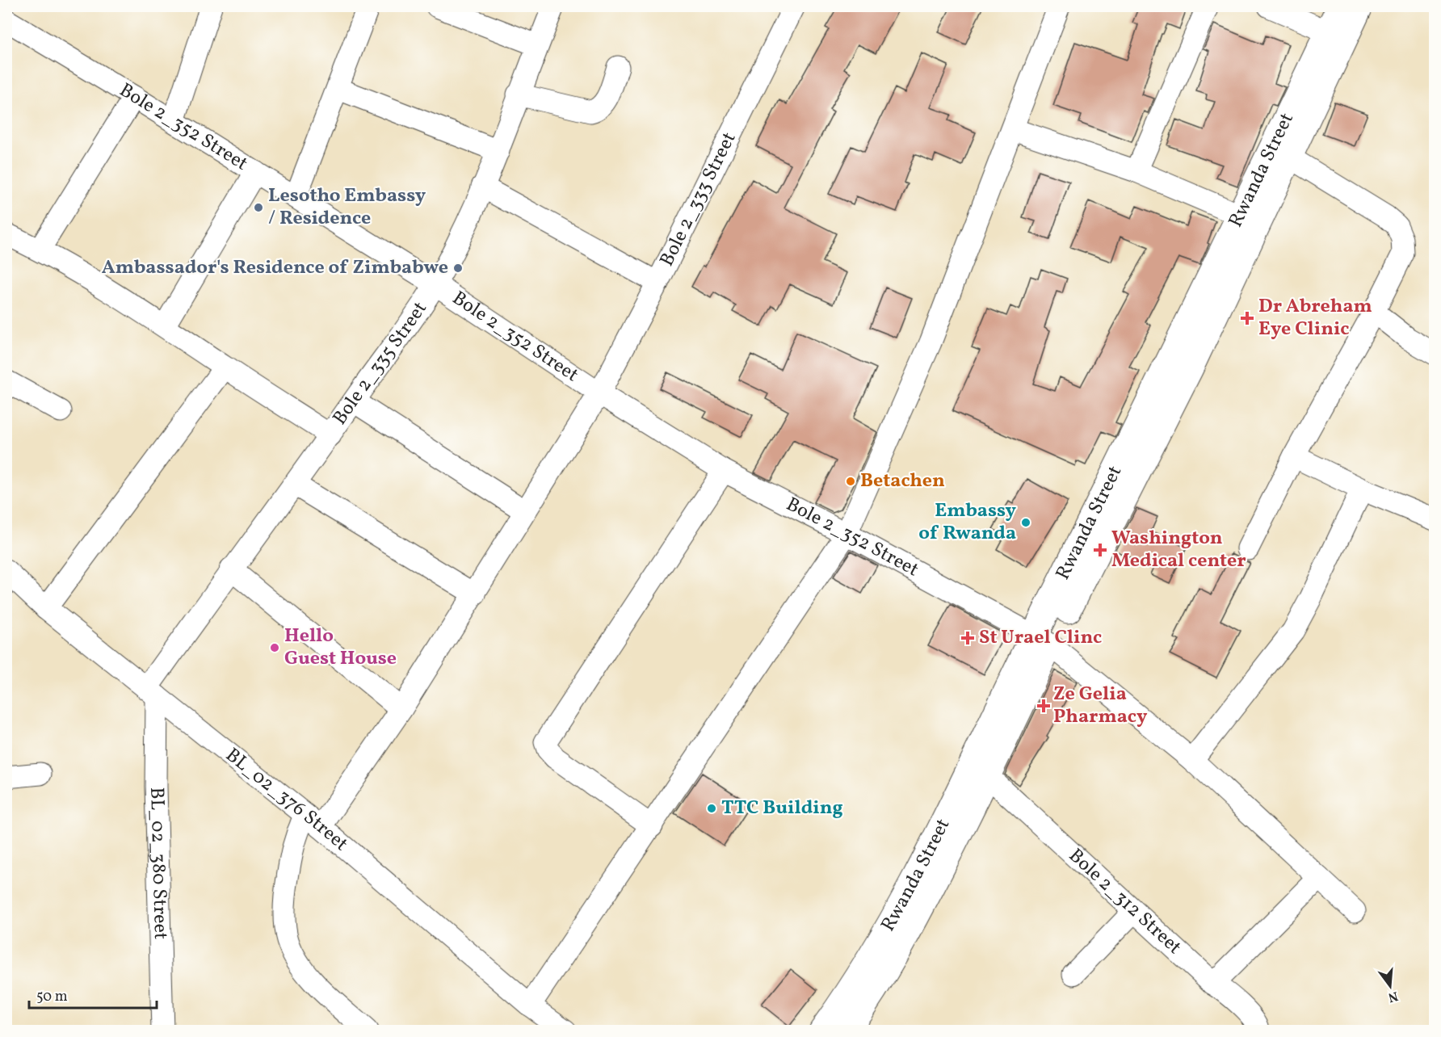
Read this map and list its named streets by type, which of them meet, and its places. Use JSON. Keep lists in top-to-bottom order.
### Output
{
  "streets": {
    "main road": ["Rwanda Street"],
    "street": [
      "Bole 2_352 Street",
      "Bole 2_333 Street",
      "Bole 2_335 Street",
      "BL_02_376 Street",
      "BL_02_380 Street",
      "Bole 2_312 Street"
    ]
  },
  "crossings": [
    ["Bole 2_352 Street", "Rwanda Street"],
    ["Bole 2_352 Street", "Bole 2_333 Street"],
    ["Bole 2_352 Street", "Bole 2_335 Street"],
    ["Rwanda Street", "Bole 2_312 Street"],
    ["Bole 2_333 Street", "BL_02_376 Street"],
    ["Bole 2_335 Street", "BL_02_376 Street"],
    ["Bole 2_335 Street", "BL_02_380 Street"],
    ["BL_02_376 Street", "BL_02_380 Street"]
  ],
  "places": {
    "other": [
      "Lesotho Embassy / Residence",
      "Ambassador's Residence of Zimbabwe",
      "Betachen",
      "Embassy of Rwanda",
      "Hello Guest House",
      "TTC Building"
    ],
    "health": [
      "Dr Abreham Eye Clinic",
      "Washington Medical center",
      "St Urael Clinc",
      "Ze Gelia Pharmacy"
    ]
  },
  "scale_bar": "50 m",
  "north": "bottom"
}
